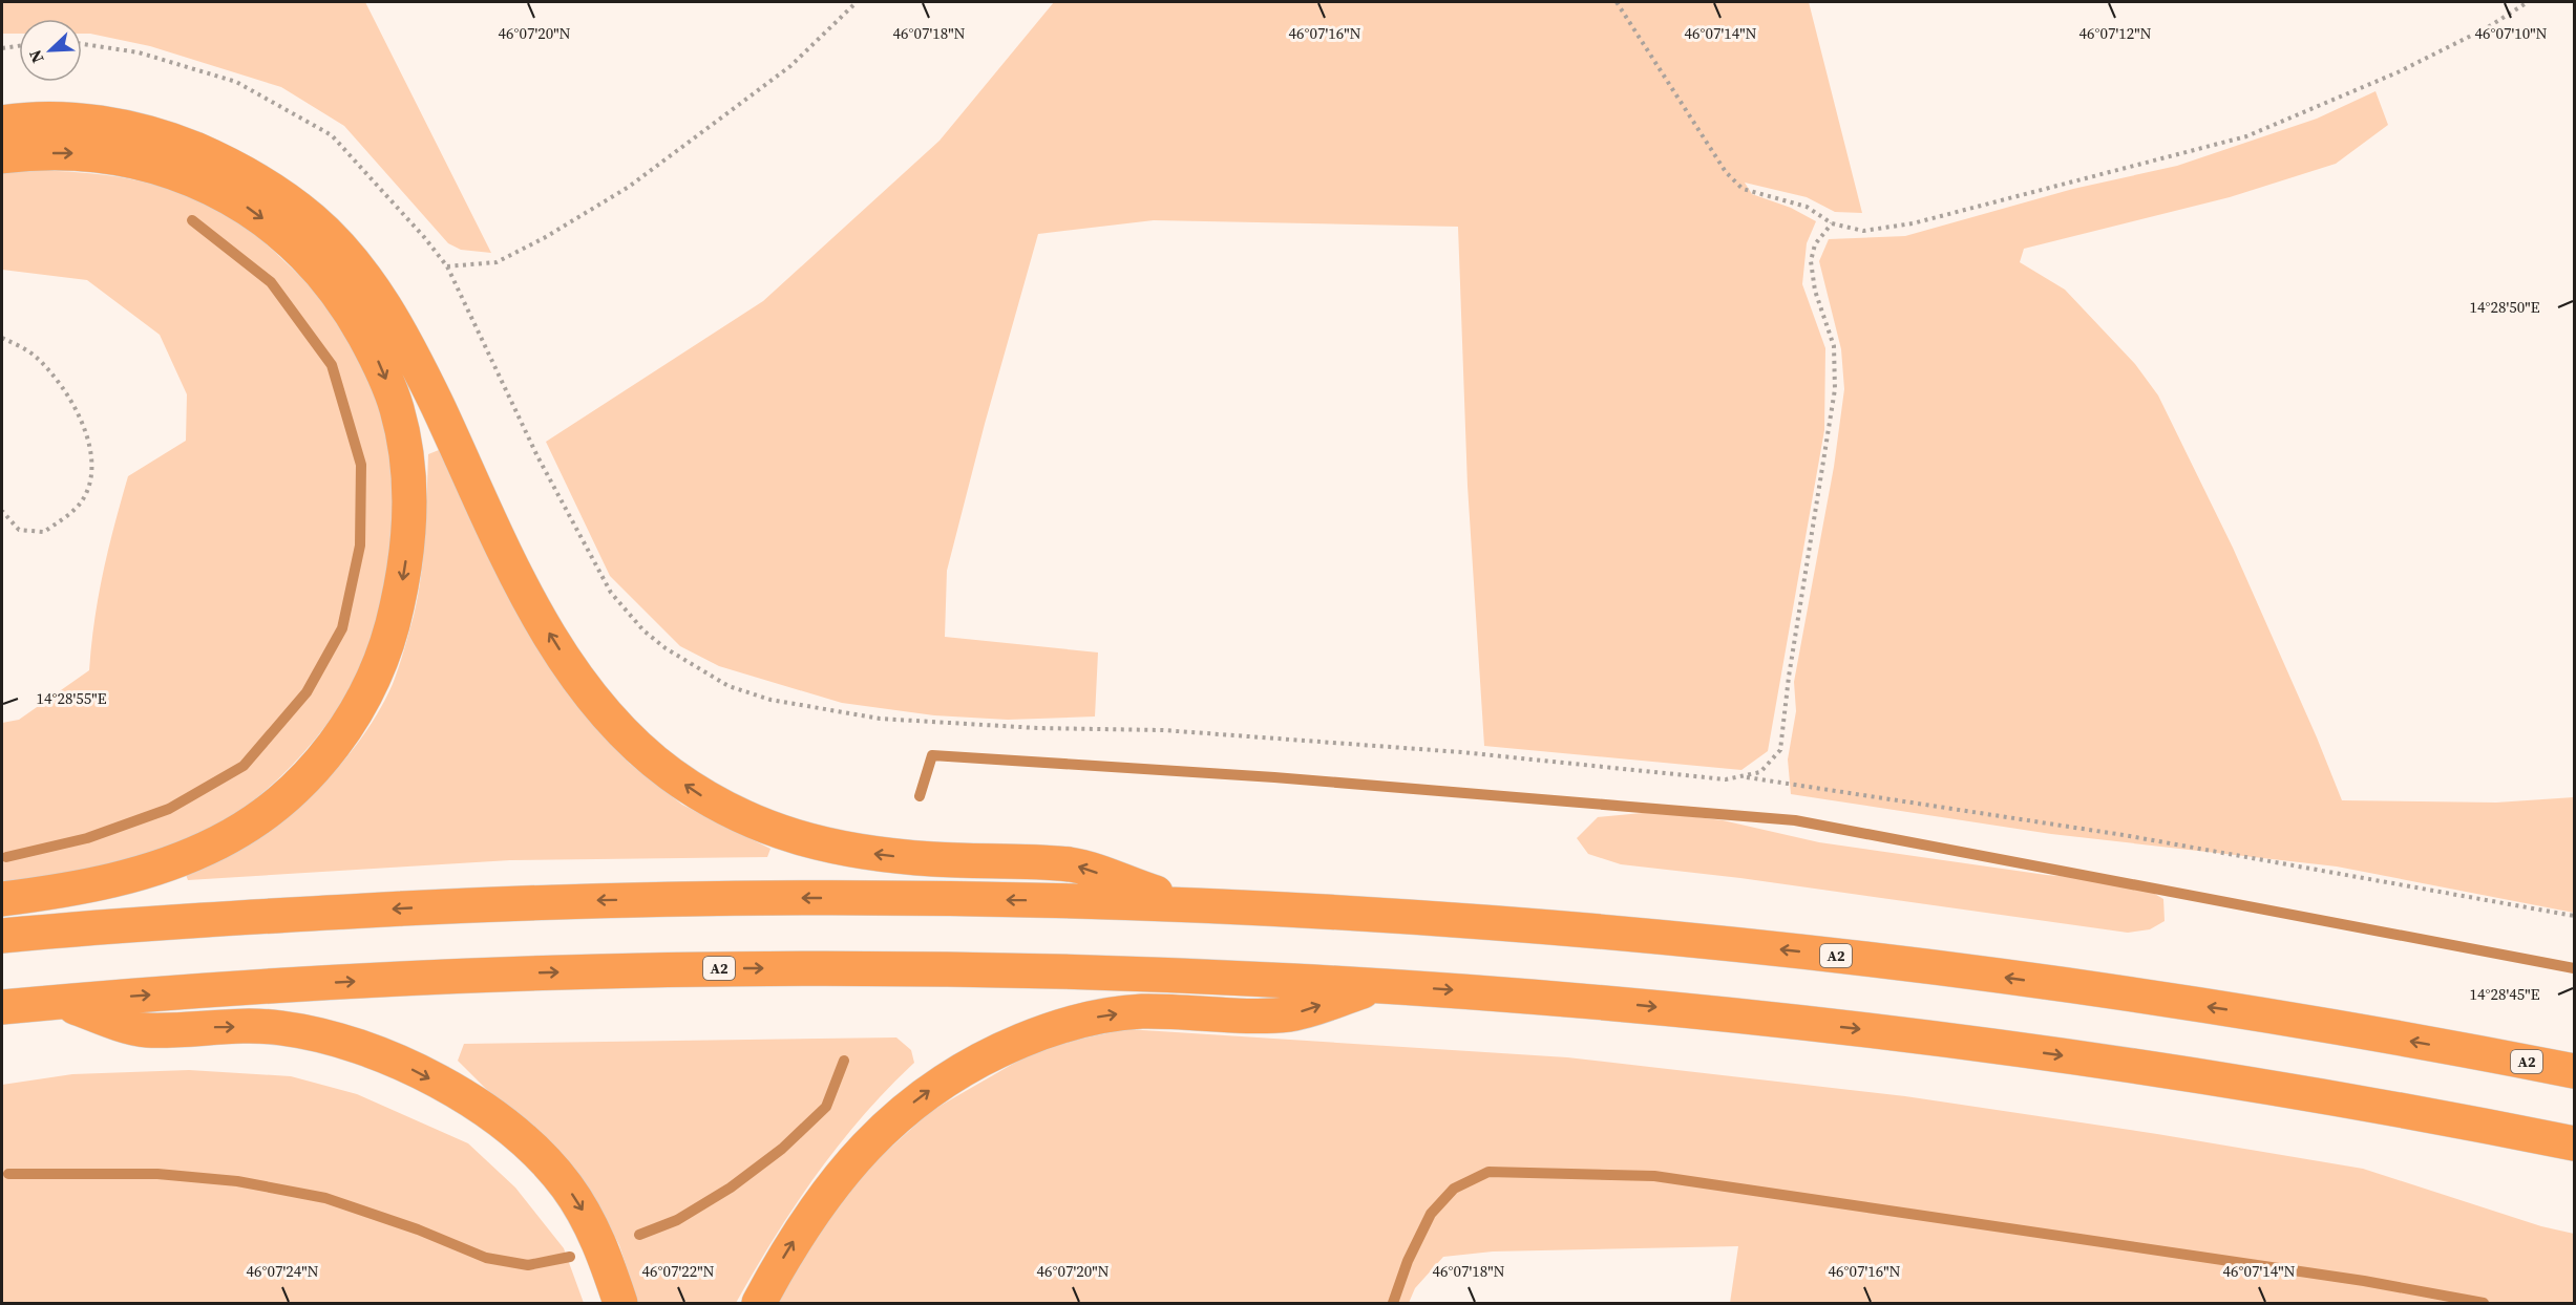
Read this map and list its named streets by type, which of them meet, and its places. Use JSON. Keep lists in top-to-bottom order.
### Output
{
  "streets": {
    "highway": ["A2"]
  },
  "north": "bottom left",
  "coordinates": [
    "46°07'20\"N",
    "46°07'18\"N",
    "46°07'16\"N",
    "46°07'14\"N",
    "46°07'12\"N",
    "46°07'10\"N",
    "14°28'50\"E",
    "14°28'55\"E",
    "14°28'45\"E",
    "46°07'24\"N",
    "46°07'22\"N"
  ]
}
